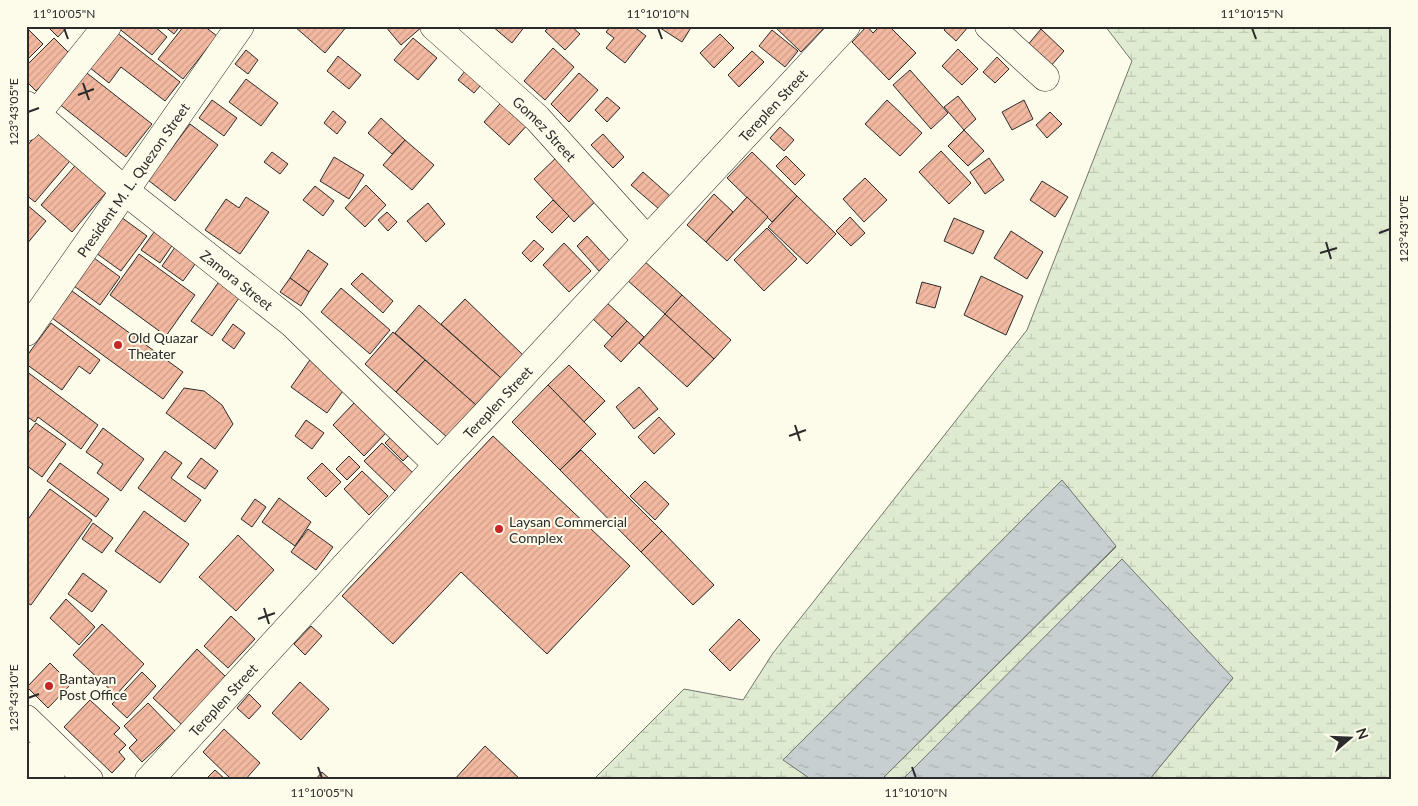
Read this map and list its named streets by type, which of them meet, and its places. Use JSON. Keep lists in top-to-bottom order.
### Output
{
  "streets": {
    "street": [
      "Tereplen Street",
      "Gomez Street",
      "President M. L. Quezon Street",
      "Zamora Street"
    ]
  },
  "crossings": [
    ["Tereplen Street", "Gomez Street"],
    ["Tereplen Street", "Zamora Street"],
    ["President M. L. Quezon Street", "Zamora Street"]
  ],
  "places": ["Old Quazar Theater", "Laysan Commercial Complex", "Bantayan Post Office"],
  "north": "right",
  "coordinates": [
    "11°10'05\"N",
    "11°10'10\"N",
    "11°10'15\"N",
    "123°43'05\"E",
    "123°43'10\"E"
  ]
}
